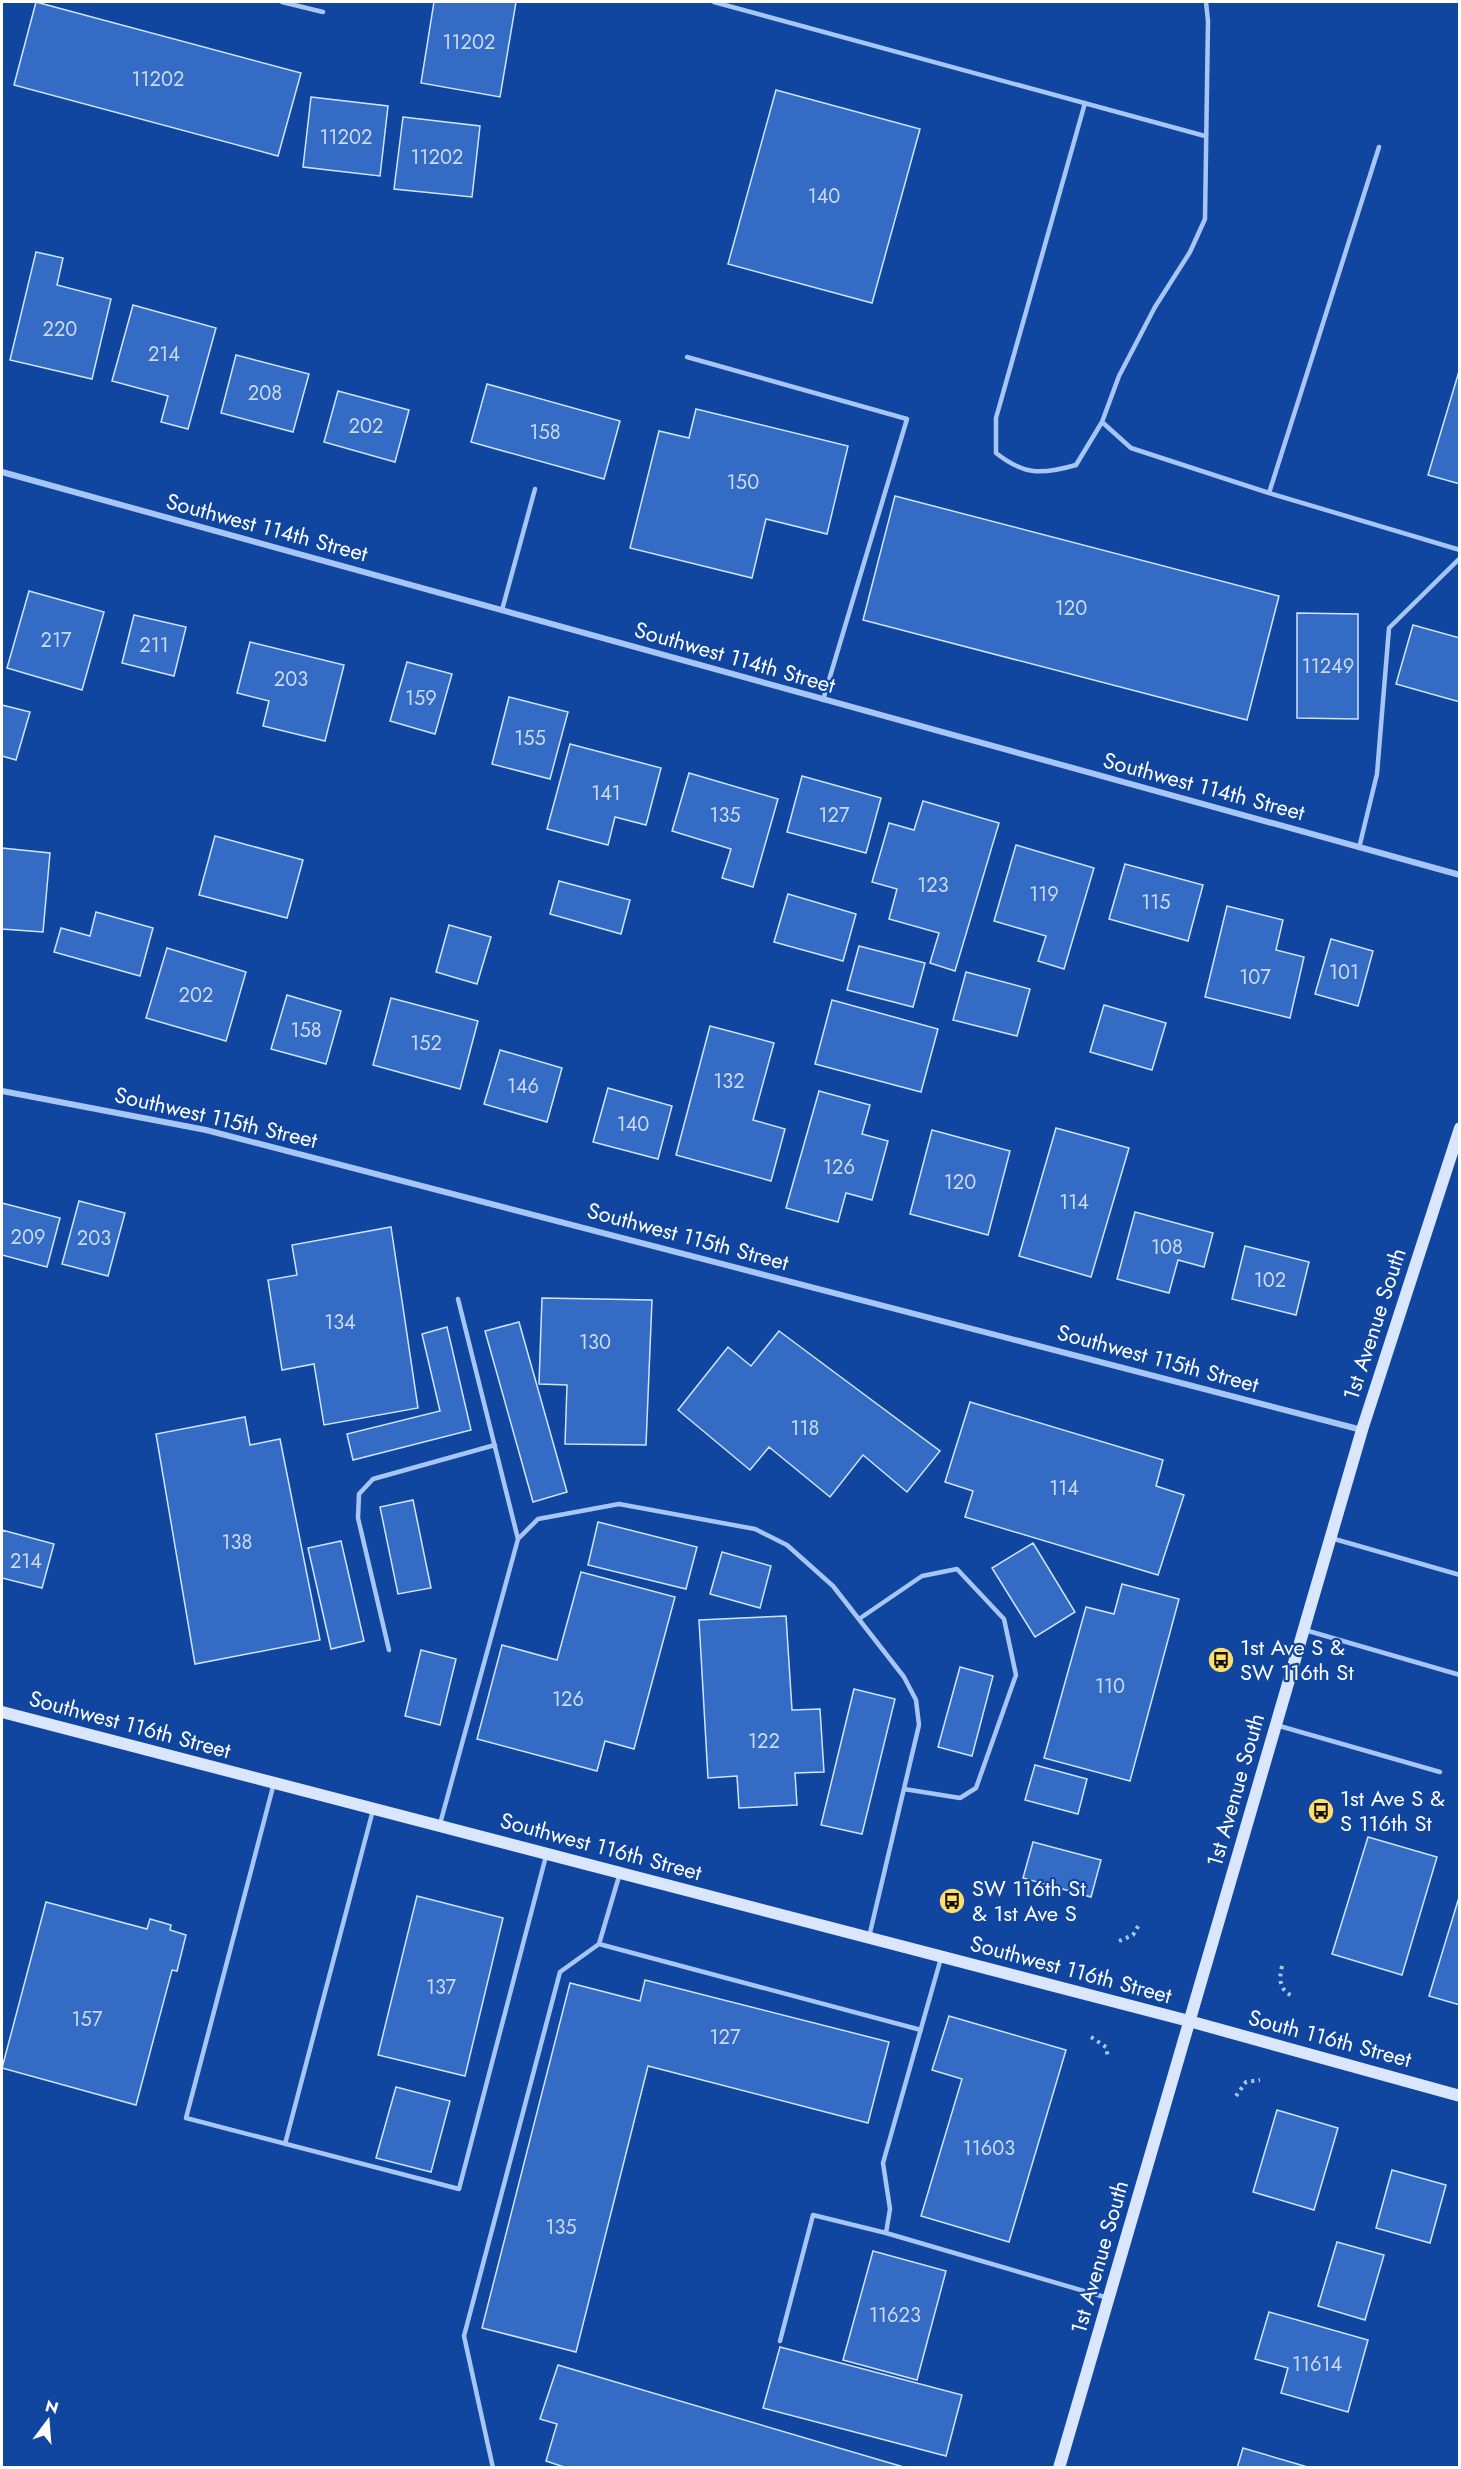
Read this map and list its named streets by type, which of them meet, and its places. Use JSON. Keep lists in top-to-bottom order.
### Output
{
  "streets": {
    "street": [
      "Southwest 114th Street",
      "Southwest 115th Street",
      "1st Avenue South",
      "Southwest 116th Street",
      "South 116th Street"
    ]
  },
  "crossings": [
    ["Southwest 115th Street", "1st Avenue South"],
    ["1st Avenue South", "Southwest 116th Street"],
    ["1st Avenue South", "South 116th Street"],
    ["Southwest 116th Street", "South 116th Street"]
  ],
  "places": {
    "bus stop": ["1st Ave S & SW 116th St", "1st Ave S & S 116th St", "SW 116th St & 1st Ave S"]
  },
  "house_numbers": [
    "11202",
    "11202",
    "11202",
    "11202",
    "140",
    "220",
    "214",
    "208",
    "202",
    "158",
    "150",
    "120",
    "217",
    "211",
    "11249",
    "203",
    "159",
    "155",
    "141",
    "135",
    "127",
    "123",
    "119",
    "115",
    "101",
    "107",
    "202",
    "158",
    "152",
    "132",
    "146",
    "140",
    "126",
    "120",
    "114",
    "209",
    "203",
    "108",
    "102",
    "134",
    "130",
    "118",
    "114",
    "138",
    "214",
    "110",
    "126",
    "122",
    "137",
    "157",
    "127",
    "11603",
    "135",
    "11623",
    "11614"
  ],
  "north": "top"
}
